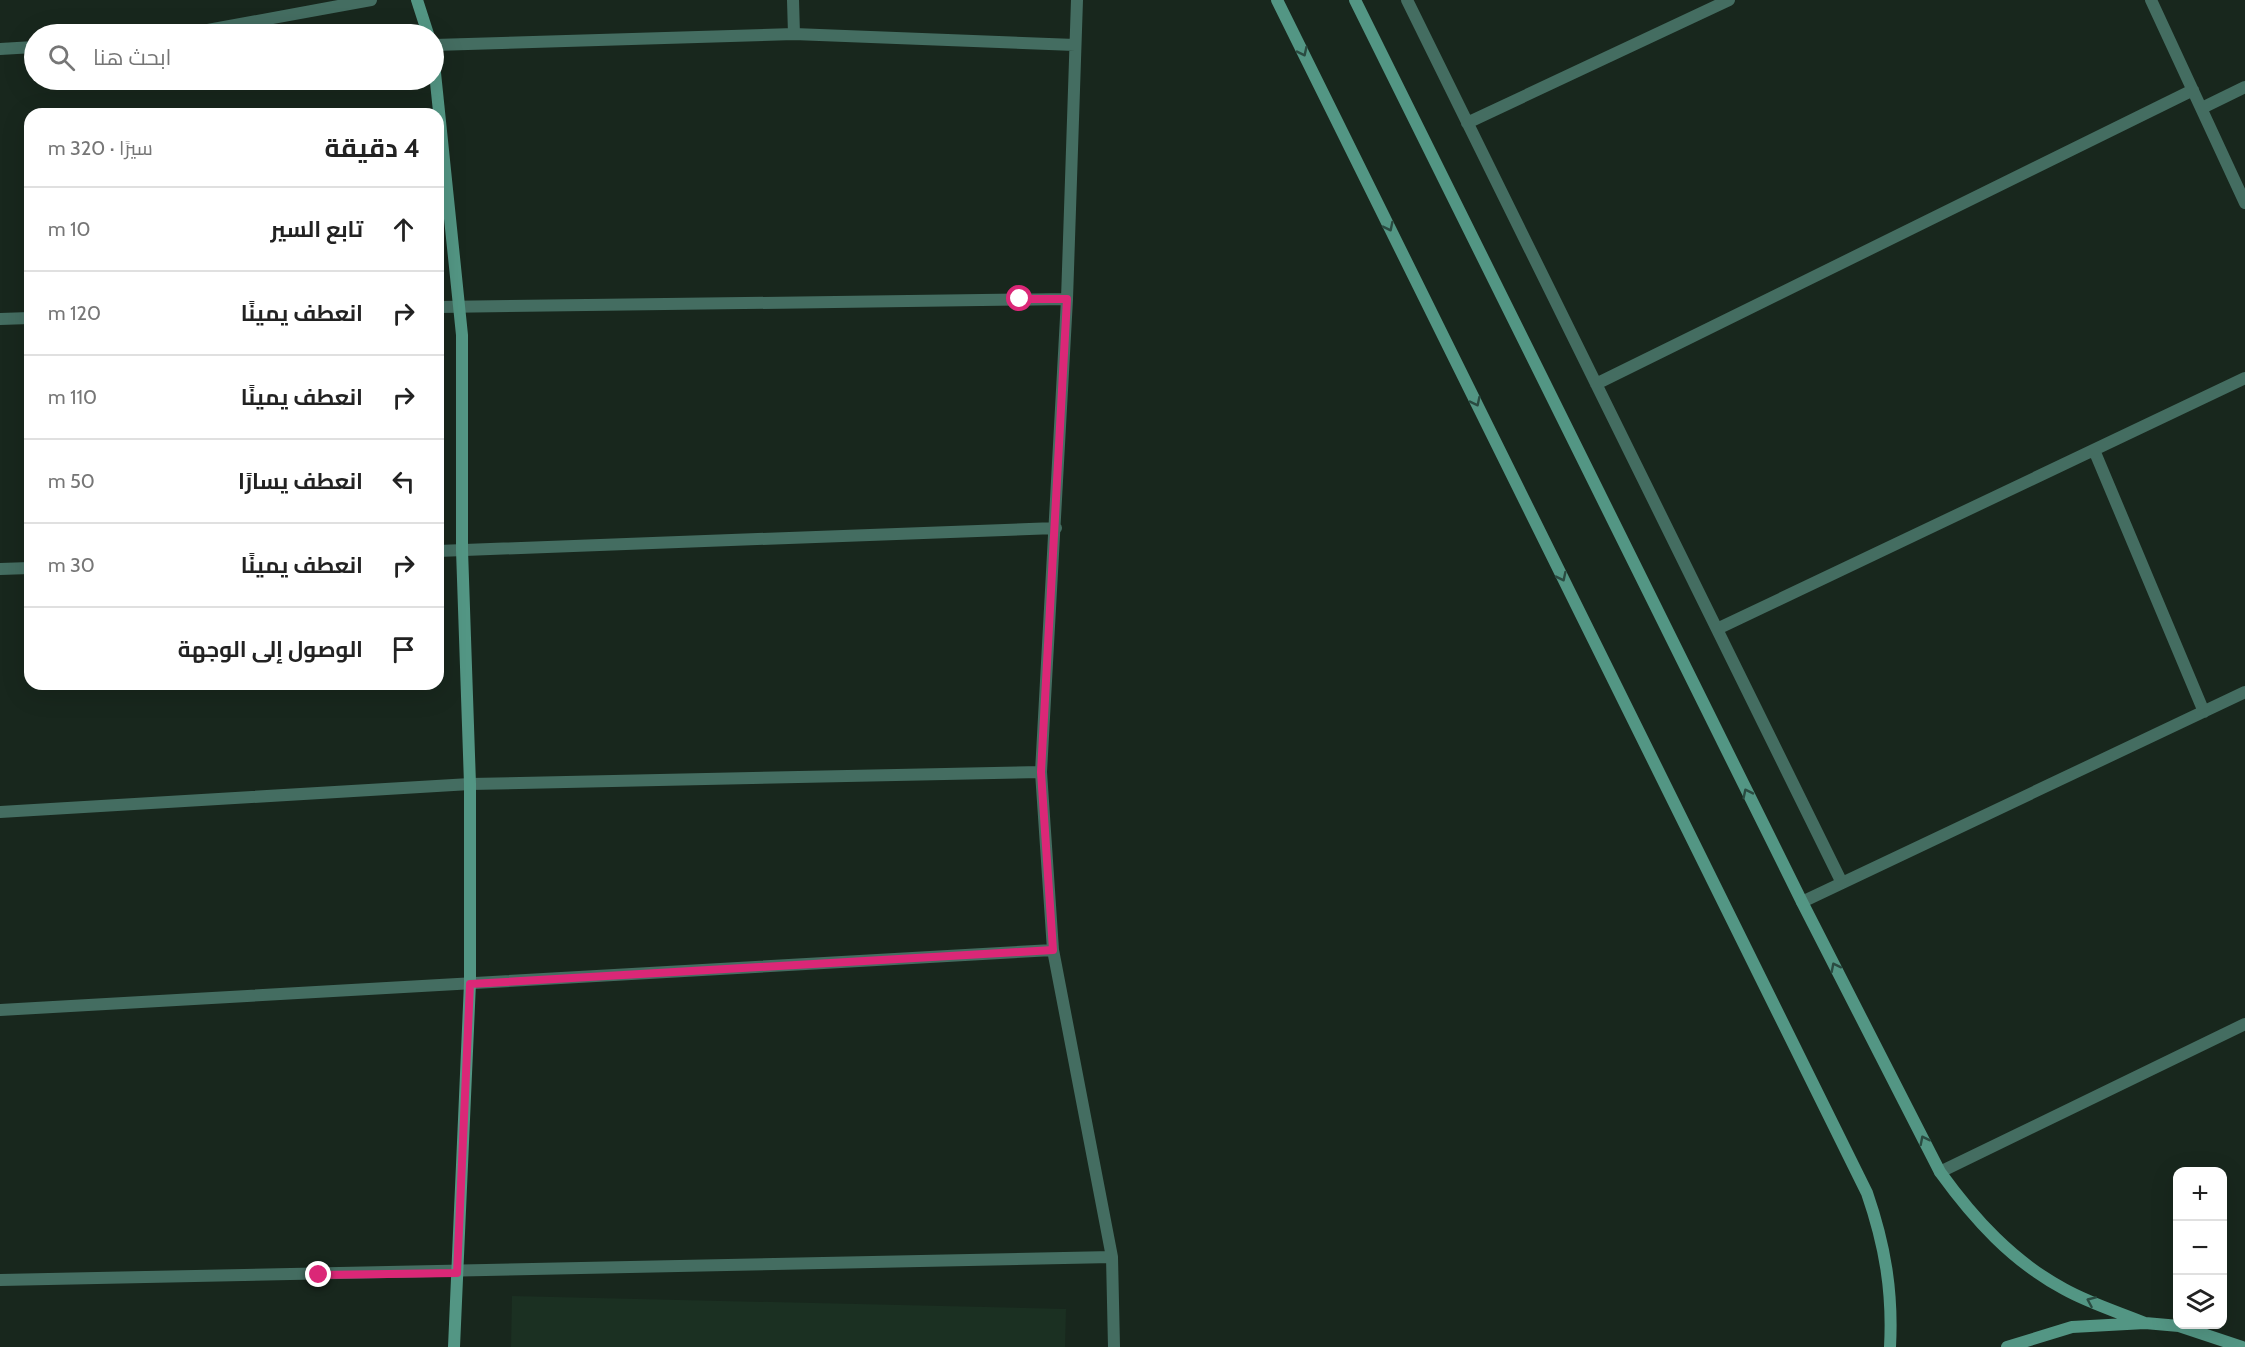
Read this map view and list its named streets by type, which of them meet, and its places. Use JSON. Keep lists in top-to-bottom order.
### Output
{
  "page": {
    "search": "ابحث هنا",
    "heading": ["4 دقيقة", "سيرًا · 320 m"],
    "list": [
      ["تابع السير", "10 m"],
      ["انعطف يمينًا", "120 m"],
      ["انعطف يمينًا", "110 m"],
      ["انعطف يسارًا", "50 m"],
      ["انعطف يمينًا", "30 m"],
      "الوصول إلى الوجهة"
    ],
    "map_buttons": ["+", "−"]
  }
}
